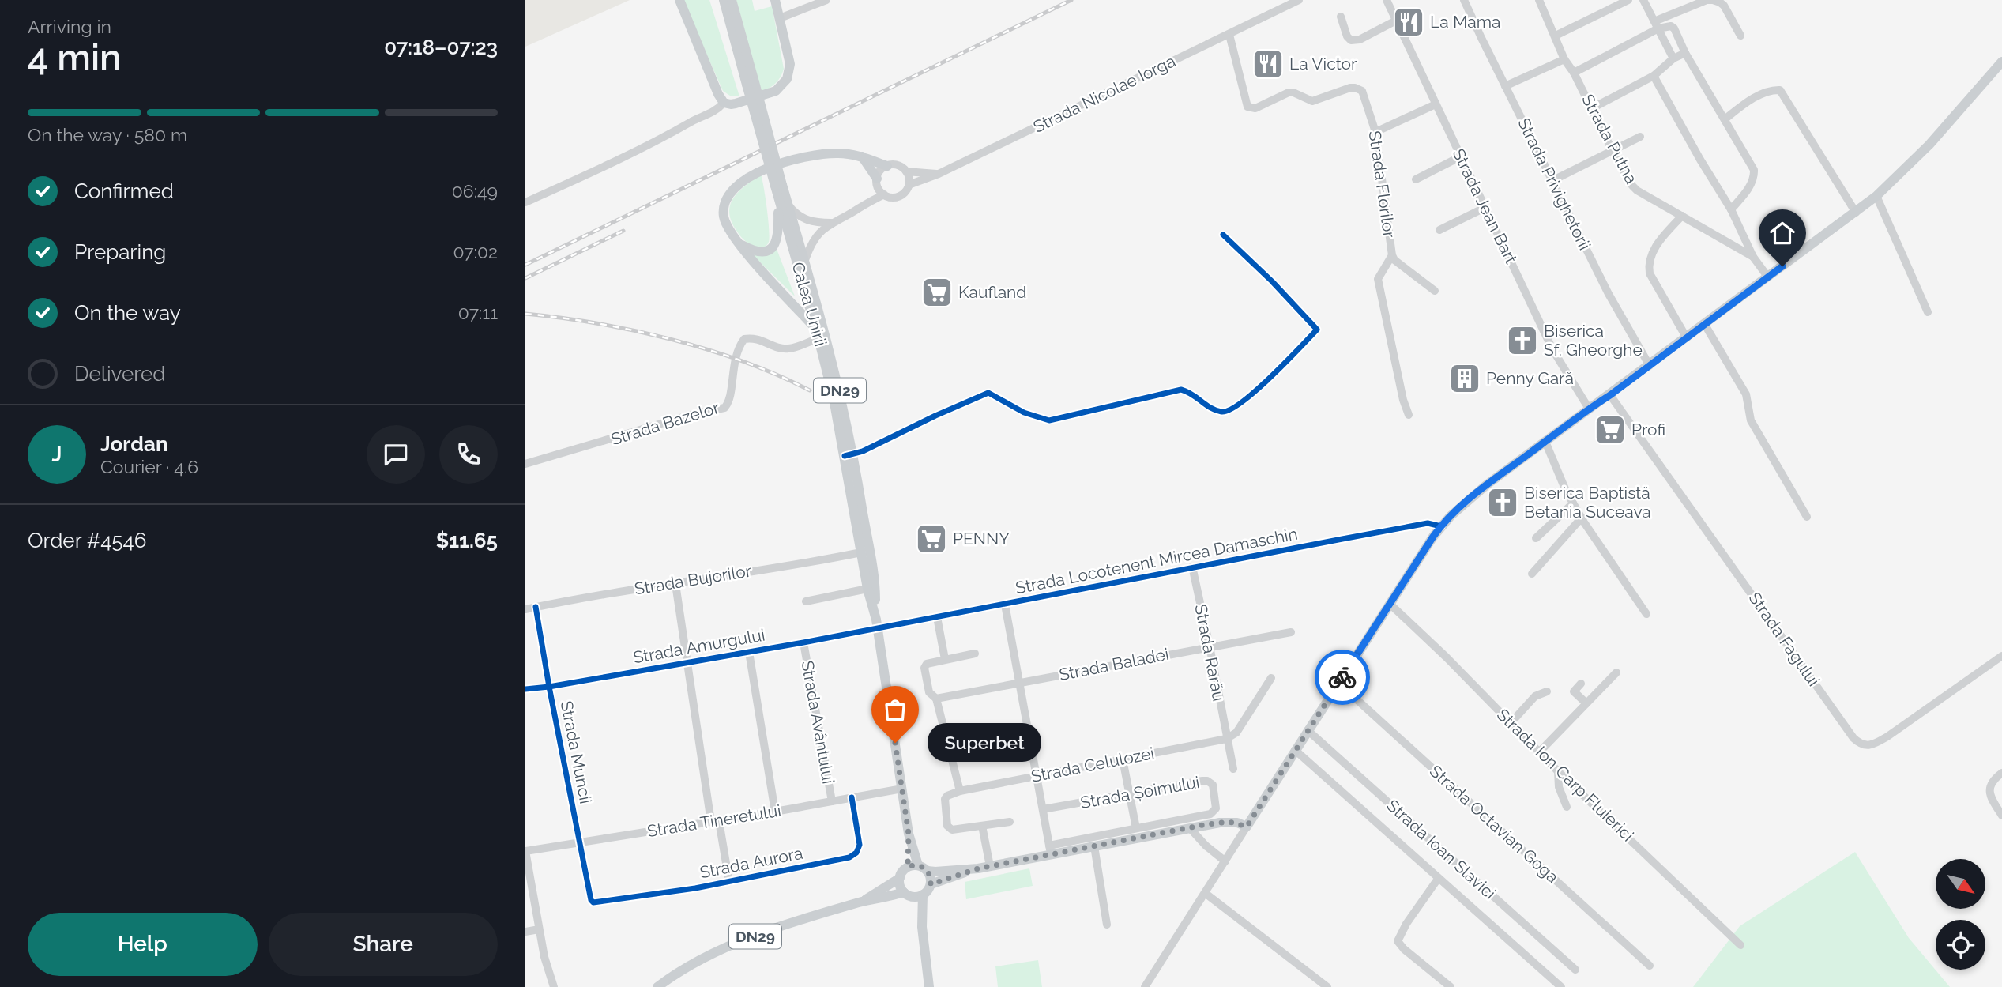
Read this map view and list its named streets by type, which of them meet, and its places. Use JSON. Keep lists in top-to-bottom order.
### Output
{
  "streets": {
    "main road": ["Calea Unirii", "DN29"],
    "street": [
      "Strada Nicolae Iorga",
      "Strada Putna",
      "Strada Florilor",
      "Strada Privighetorii",
      "Strada Jean Bart",
      "Strada Bazelor",
      "Strada Locotenent Mircea Damaschin",
      "Strada Bujorilor",
      "Strada Fagului",
      "Strada Amurgului",
      "Strada Rarău",
      "Strada Baladei",
      "Strada Avântului",
      "Strada Muncii",
      "Strada Celulozei",
      "Strada Ion Carp Fluierici",
      "Strada Șoimului",
      "Strada Tineretului",
      "Strada Octavian Goga",
      "Strada Ioan Slavici",
      "Strada Aurora"
    ]
  },
  "crossings": [
    ["Strada Nicolae Iorga", "Strada Florilor"],
    ["Strada Nicolae Iorga", "Calea Unirii"],
    ["Calea Unirii", "DN29"],
    ["Calea Unirii", "Strada Bazelor"],
    ["Calea Unirii", "Strada Locotenent Mircea Damaschin"],
    ["Calea Unirii", "Strada Bujorilor"],
    ["Calea Unirii", "Strada Amurgului"],
    ["Calea Unirii", "Strada Tineretului"],
    ["Strada Locotenent Mircea Damaschin", "Strada Amurgului"],
    ["Strada Locotenent Mircea Damaschin", "Strada Rarău"],
    ["Strada Bujorilor", "Strada Amurgului"],
    ["Strada Bujorilor", "Strada Muncii"],
    ["Strada Amurgului", "Strada Avântului"],
    ["Strada Amurgului", "Strada Muncii"],
    ["Strada Rarău", "Strada Baladei"],
    ["Strada Rarău", "Strada Celulozei"],
    ["Strada Avântului", "Strada Tineretului"],
    ["Strada Muncii", "Strada Tineretului"],
    ["Strada Muncii", "Strada Aurora"],
    ["Strada Tineretului", "Strada Aurora"]
  ],
  "places": {
    "restaurant": ["La Mama", "La Victor"],
    "supermarket": ["Kaufland", "Profi", "PENNY"],
    "church": ["Biserica Sf. Gheorghe", "Biserica Baptistă Betania Suceava"],
    "building": ["Penny Gară"],
    "other": ["Superbet"]
  },
  "north": "bottom right",
  "page": {
    "heading": ["4 min", "Arriving in", "07:18–07:23"],
    "panel": [
      "Jordan",
      "Courier · 4.6",
      "Order #4546",
      "$11.65"
    ],
    "bar": "On the way · 580 m",
    "list": [
      ["Confirmed", "06:49"],
      ["Preparing", "07:02"],
      ["On the way", "07:11"],
      "Delivered"
    ],
    "round": "J",
    "bubble": "Superbet",
    "buttons": ["Help", "Share"]
  }
}
